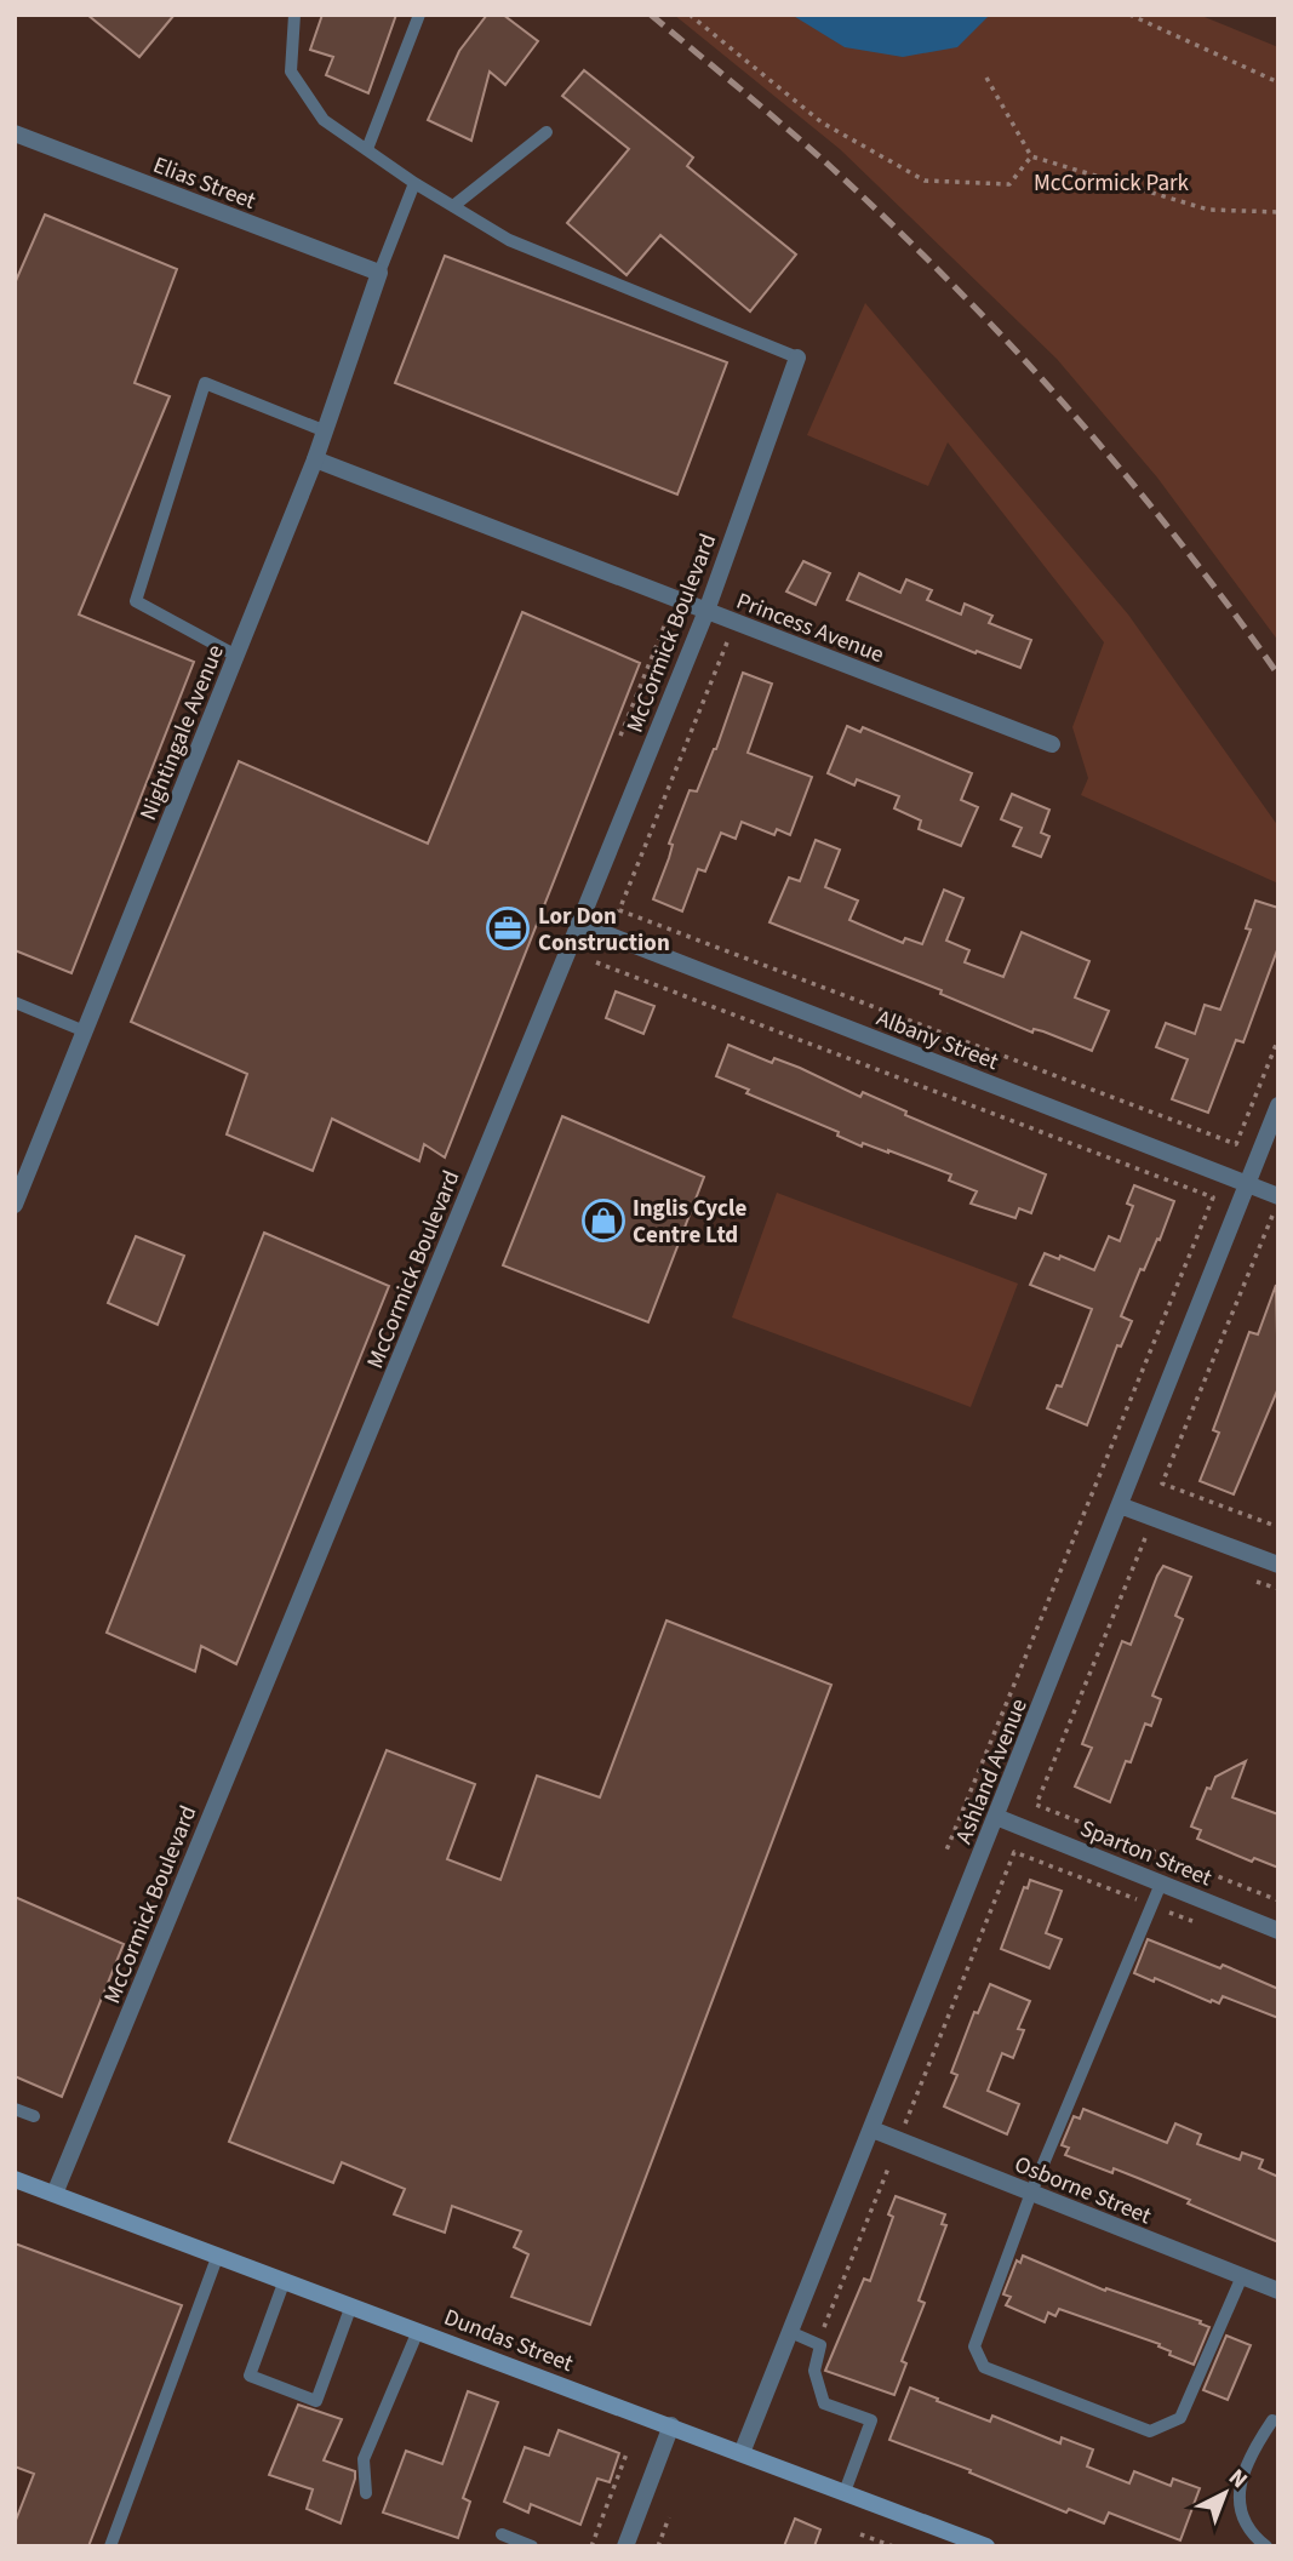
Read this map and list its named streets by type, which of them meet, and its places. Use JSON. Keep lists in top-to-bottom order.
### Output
{
  "streets": {
    "main road": ["Dundas Street"],
    "street": [
      "Elias Street",
      "Princess Avenue",
      "McCormick Boulevard",
      "Nightingale Avenue",
      "Albany Street",
      "Ashland Avenue",
      "Sparton Street",
      "Osborne Street"
    ]
  },
  "crossings": [
    ["Elias Street", "Nightingale Avenue"],
    ["Princess Avenue", "McCormick Boulevard"],
    ["Princess Avenue", "Nightingale Avenue"],
    ["McCormick Boulevard", "Albany Street"],
    ["McCormick Boulevard", "Dundas Street"],
    ["Albany Street", "Ashland Avenue"],
    ["Ashland Avenue", "Sparton Street"],
    ["Ashland Avenue", "Osborne Street"],
    ["Ashland Avenue", "Dundas Street"]
  ],
  "parks": ["McCormick Park"],
  "places": {
    "office": ["Lor Don Construction"],
    "shop": ["Inglis Cycle Centre Ltd"]
  },
  "north": "top right"
}
